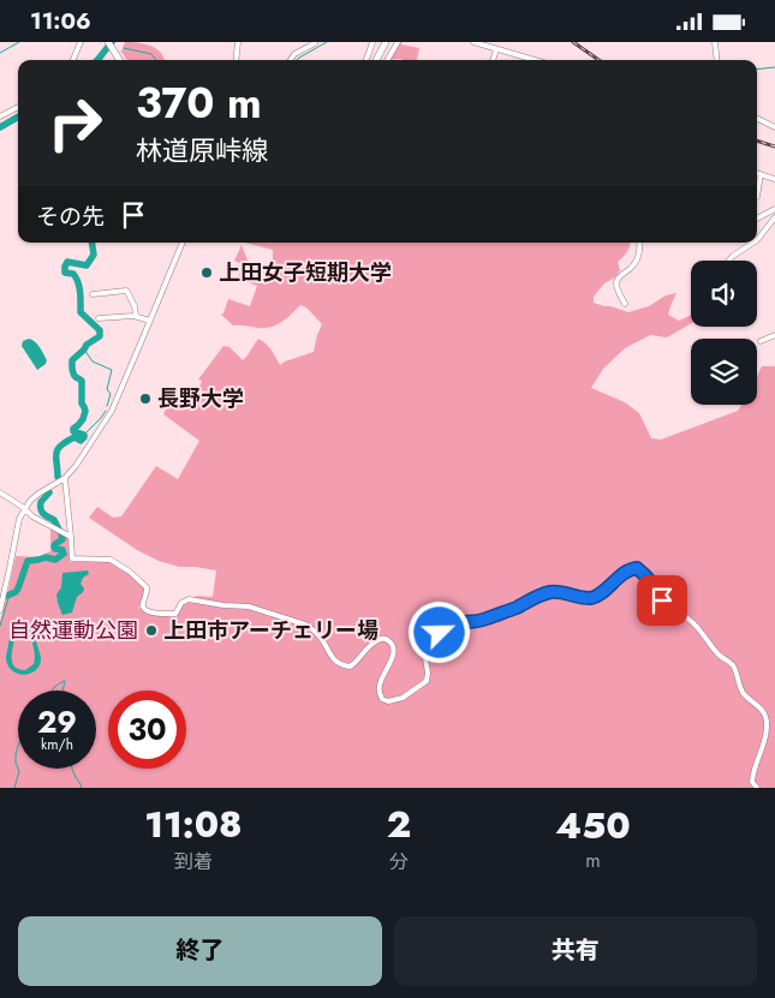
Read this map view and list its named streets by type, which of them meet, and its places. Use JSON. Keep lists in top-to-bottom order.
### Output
{
  "parks": ["自然運動公園"],
  "places": ["上田女子短期大学", "長野大学", "上田市アーチェリー場"],
  "page": {
    "status": "11:06",
    "turn": ["370 m", "林道原峠線"],
    "then": "その先",
    "speed": "29 km/h",
    "limit": "30",
    "eta": [
      "11:08",
      "到着",
      "2",
      "分",
      "450",
      "m"
    ],
    "buttons": ["終了", "共有"]
  }
}
